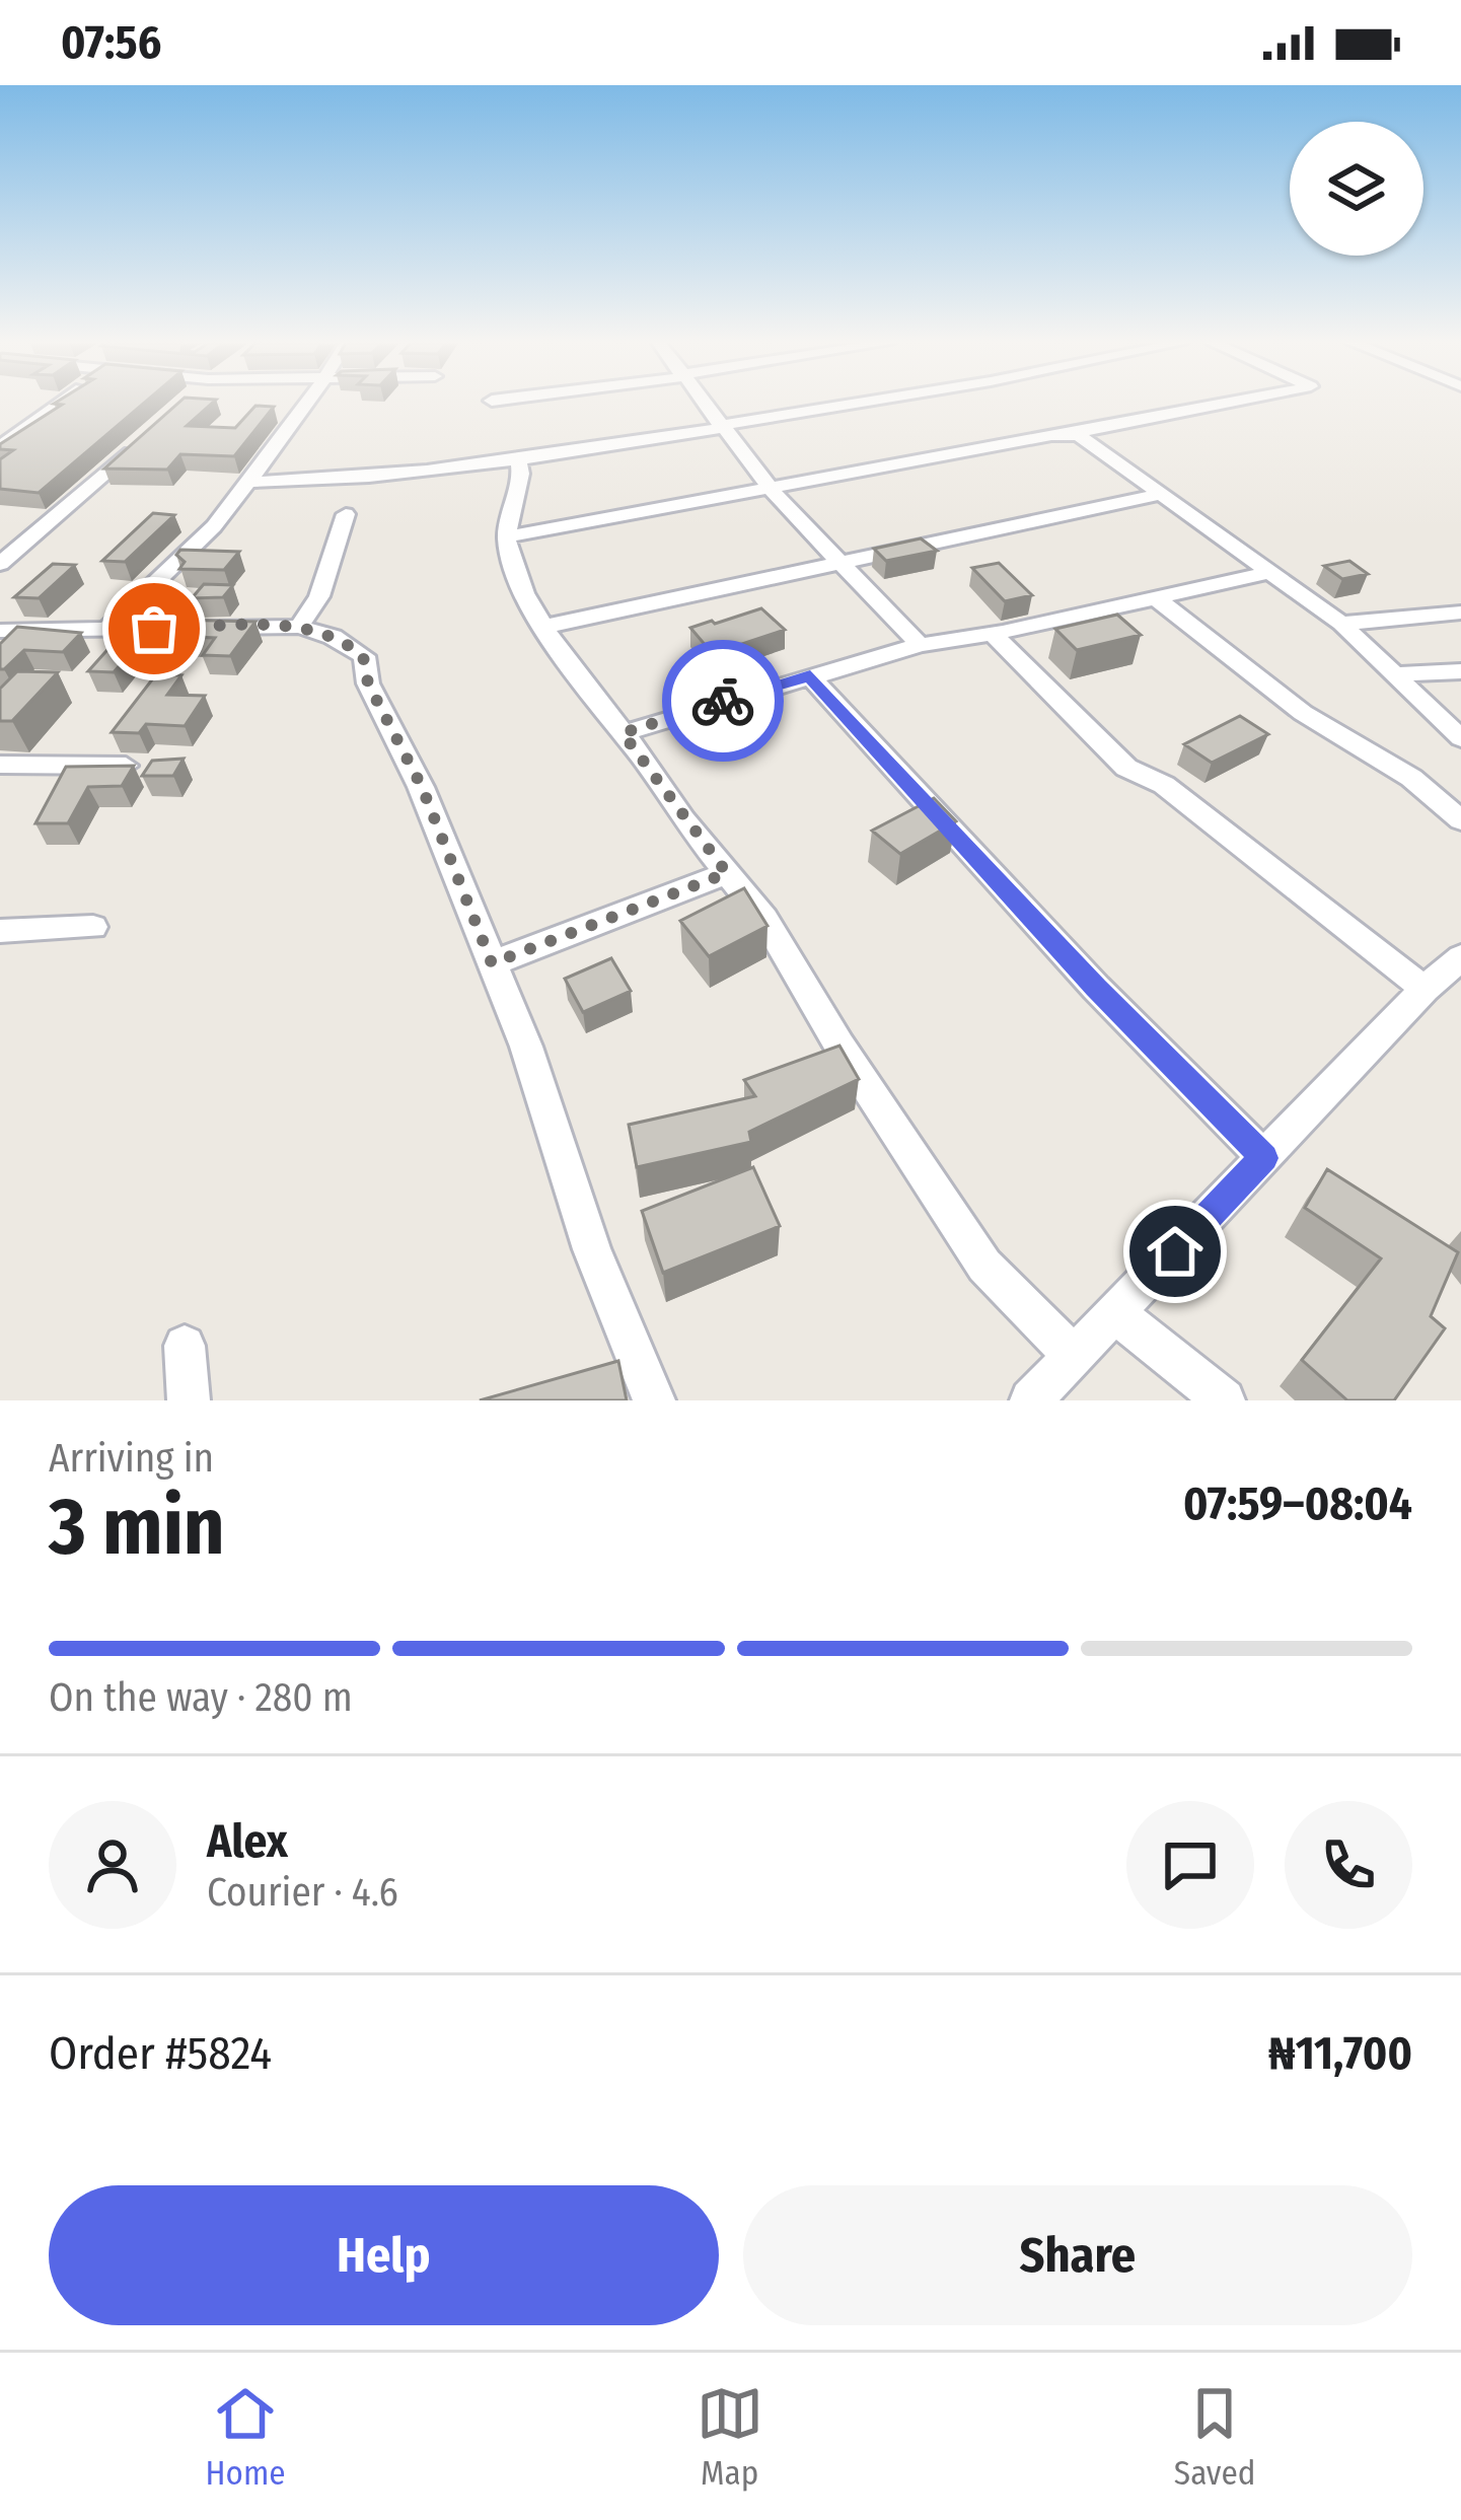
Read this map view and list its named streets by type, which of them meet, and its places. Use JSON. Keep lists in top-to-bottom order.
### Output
{
  "page": {
    "status": "07:56",
    "heading": ["3 min", "Arriving in", "07:59–08:04"],
    "panel": [
      "Alex",
      "Courier · 4.6",
      "Order #5824",
      "₦11,700"
    ],
    "bar": "On the way · 280 m",
    "buttons": ["Help", "Share"],
    "tabs": ["Home", "Map", "Saved"]
  }
}
